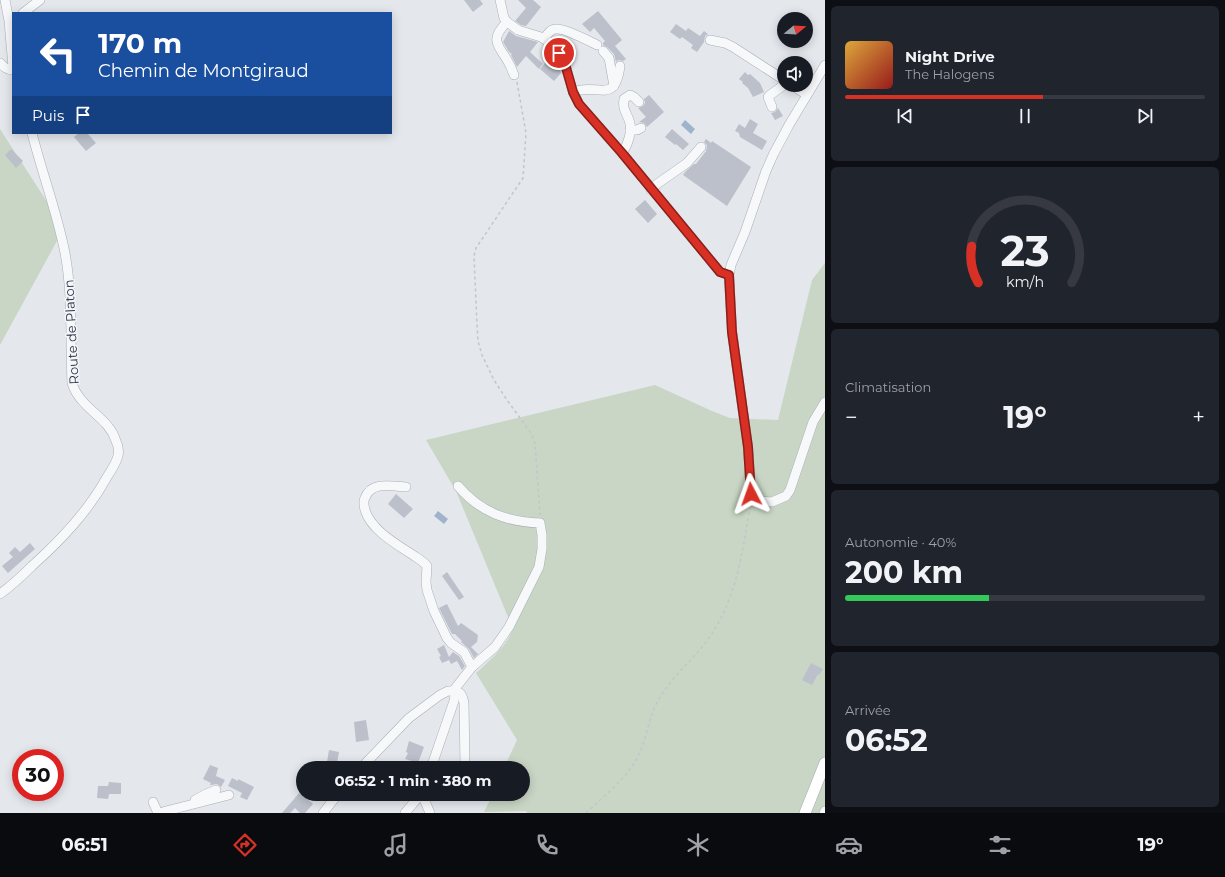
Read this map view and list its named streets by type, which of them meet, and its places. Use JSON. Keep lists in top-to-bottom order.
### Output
{
  "streets": {
    "street": ["Route de Platon"]
  },
  "north": "right",
  "page": {
    "turn": ["170 m", "Chemin de Montgiraud"],
    "song": ["Night Drive", "The Halogens"],
    "then": "Puis",
    "tile": [
      "Climatisation",
      ["Autonomie · 40%", "200 km"],
      ["Arrivée", "06:52"]
    ],
    "heat": ["−", "19°", "+"],
    "limit": "30",
    "trip": "06:52 · 1 min · 380 m",
    "tabs": ["06:51", "19°"],
    "gauge": ["23", "km/h"]
  }
}
